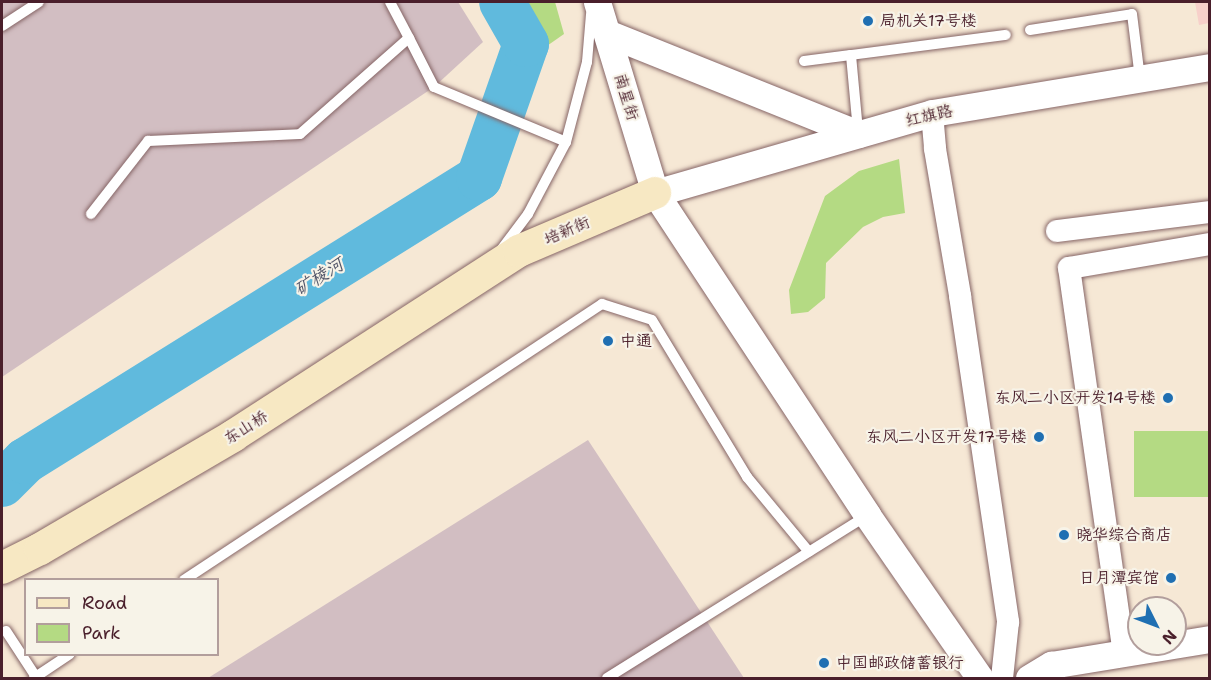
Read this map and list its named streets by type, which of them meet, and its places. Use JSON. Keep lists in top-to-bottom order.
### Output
{
  "streets": {
    "main road": ["培新街", "东山桥"],
    "street": ["南星街", "红旗路"]
  },
  "crossings": [
    ["南星街", "红旗路"],
    ["南星街", "培新街"],
    ["红旗路", "培新街"],
    ["培新街", "东山桥"]
  ],
  "water": ["矿棱河"],
  "places": [
    "局机关17号楼",
    "中通",
    "东风二小区开发14号楼",
    "东风二小区开发17号楼",
    "晓华综合商店",
    "日月潭宾馆",
    "中国邮政储蓄银行"
  ],
  "legend": ["Road", "Park"],
  "north": "bottom right"
}
